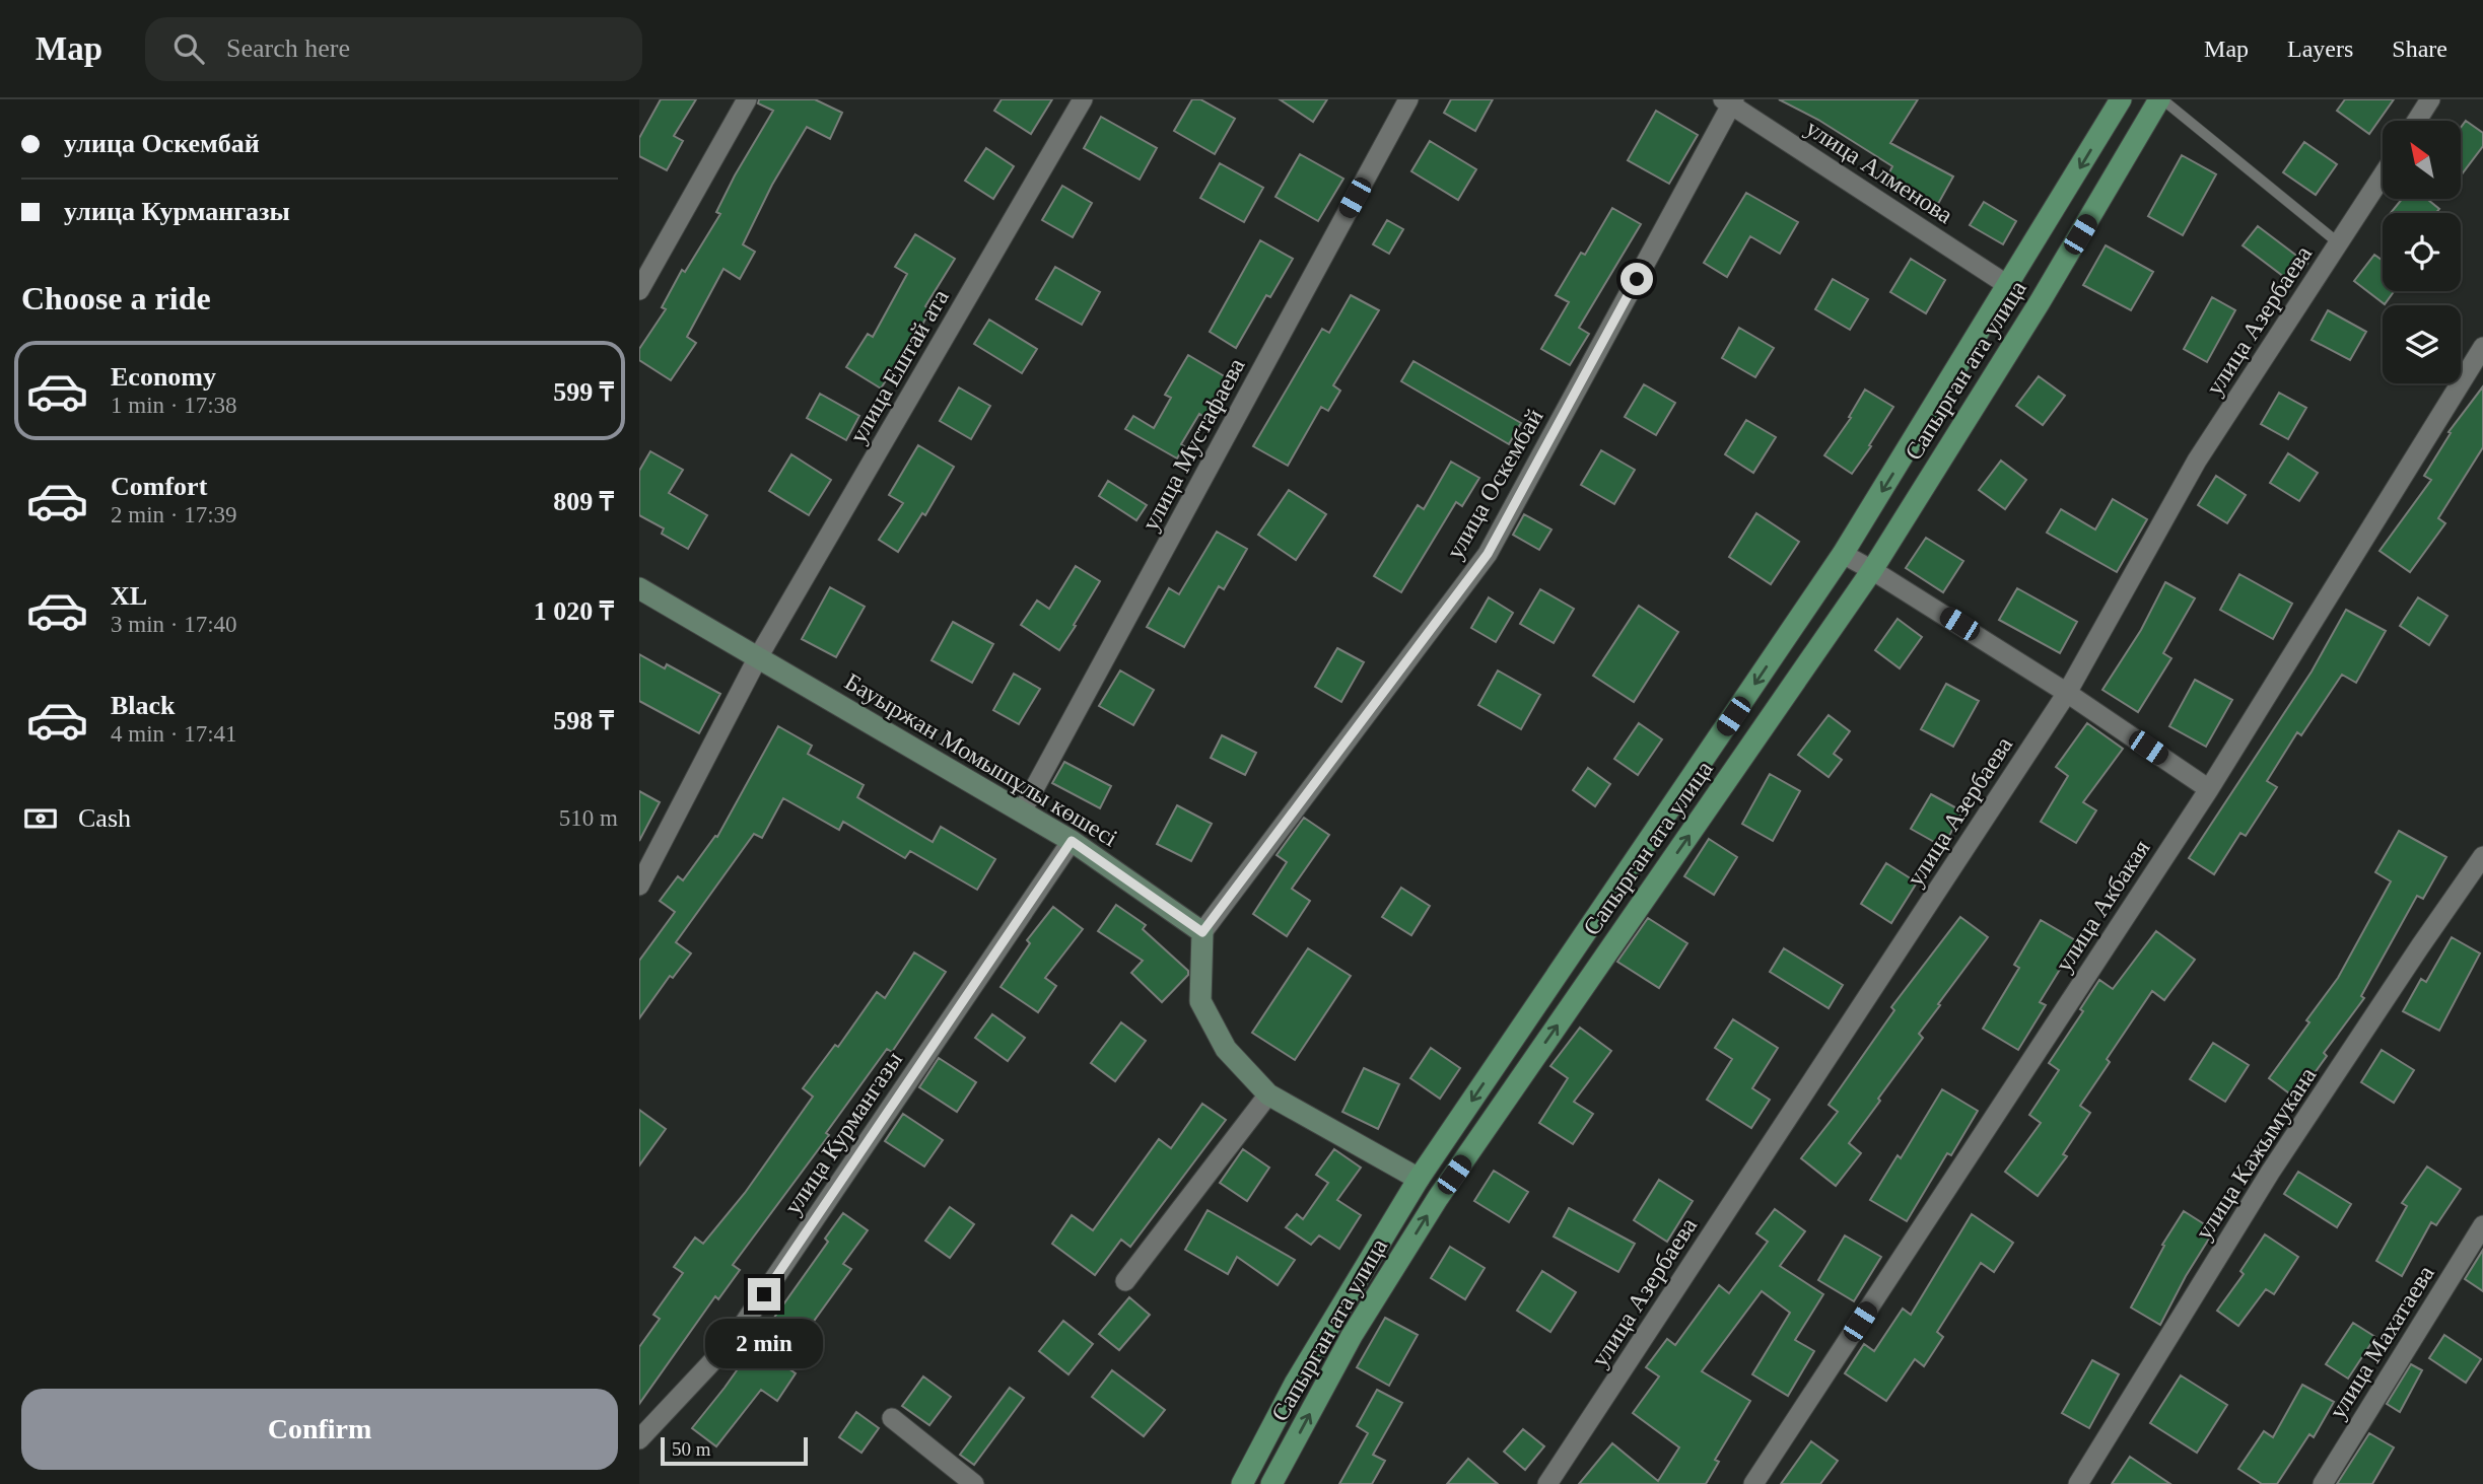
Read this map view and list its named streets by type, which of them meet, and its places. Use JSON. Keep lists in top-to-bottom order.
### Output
{
  "streets": {
    "main road": ["Сапырган ата улица"],
    "street": [
      "улица Алменова",
      "улица Азербаева",
      "улица Ештай ата",
      "улица Мустафаева",
      "улица Оскембай",
      "Бауыржан Момышұлы көшесі",
      "улица Акбакая",
      "улица Курмангазы",
      "улица Кажымукана",
      "улица Махатаева"
    ]
  },
  "crossings": [
    ["улица Алменова", "Сапырган ата улица"],
    ["улица Алменова", "улица Оскембай"],
    ["улица Ештай ата", "Бауыржан Момышұлы көшесі"],
    ["улица Мустафаева", "Бауыржан Момышұлы көшесі"],
    ["улица Оскембай", "Бауыржан Момышұлы көшесі"],
    ["Бауыржан Момышұлы көшесі", "улица Курмангазы"]
  ],
  "scale_bar": "50 m",
  "north": "top left",
  "page": {
    "header": "Map",
    "search": "Search here",
    "nav": ["Map", "Layers", "Share"],
    "banner": ["улица Оскембай", "улица Курмангазы"],
    "heading": "Choose a ride",
    "list": [
      {
        "name": "Economy",
        "note": "1 min · 17:38",
        "value": "599 ₸"
      },
      {
        "name": "Comfort",
        "note": "2 min · 17:39",
        "value": "809 ₸"
      },
      {
        "name": "XL",
        "note": "3 min · 17:40",
        "value": "1 020 ₸"
      },
      {
        "name": "Black",
        "note": "4 min · 17:41",
        "value": "598 ₸"
      }
    ],
    "pay": ["Cash", "510 m"],
    "bubble": "2 min",
    "buttons": "Confirm",
    "scale": "50 m"
  }
}
